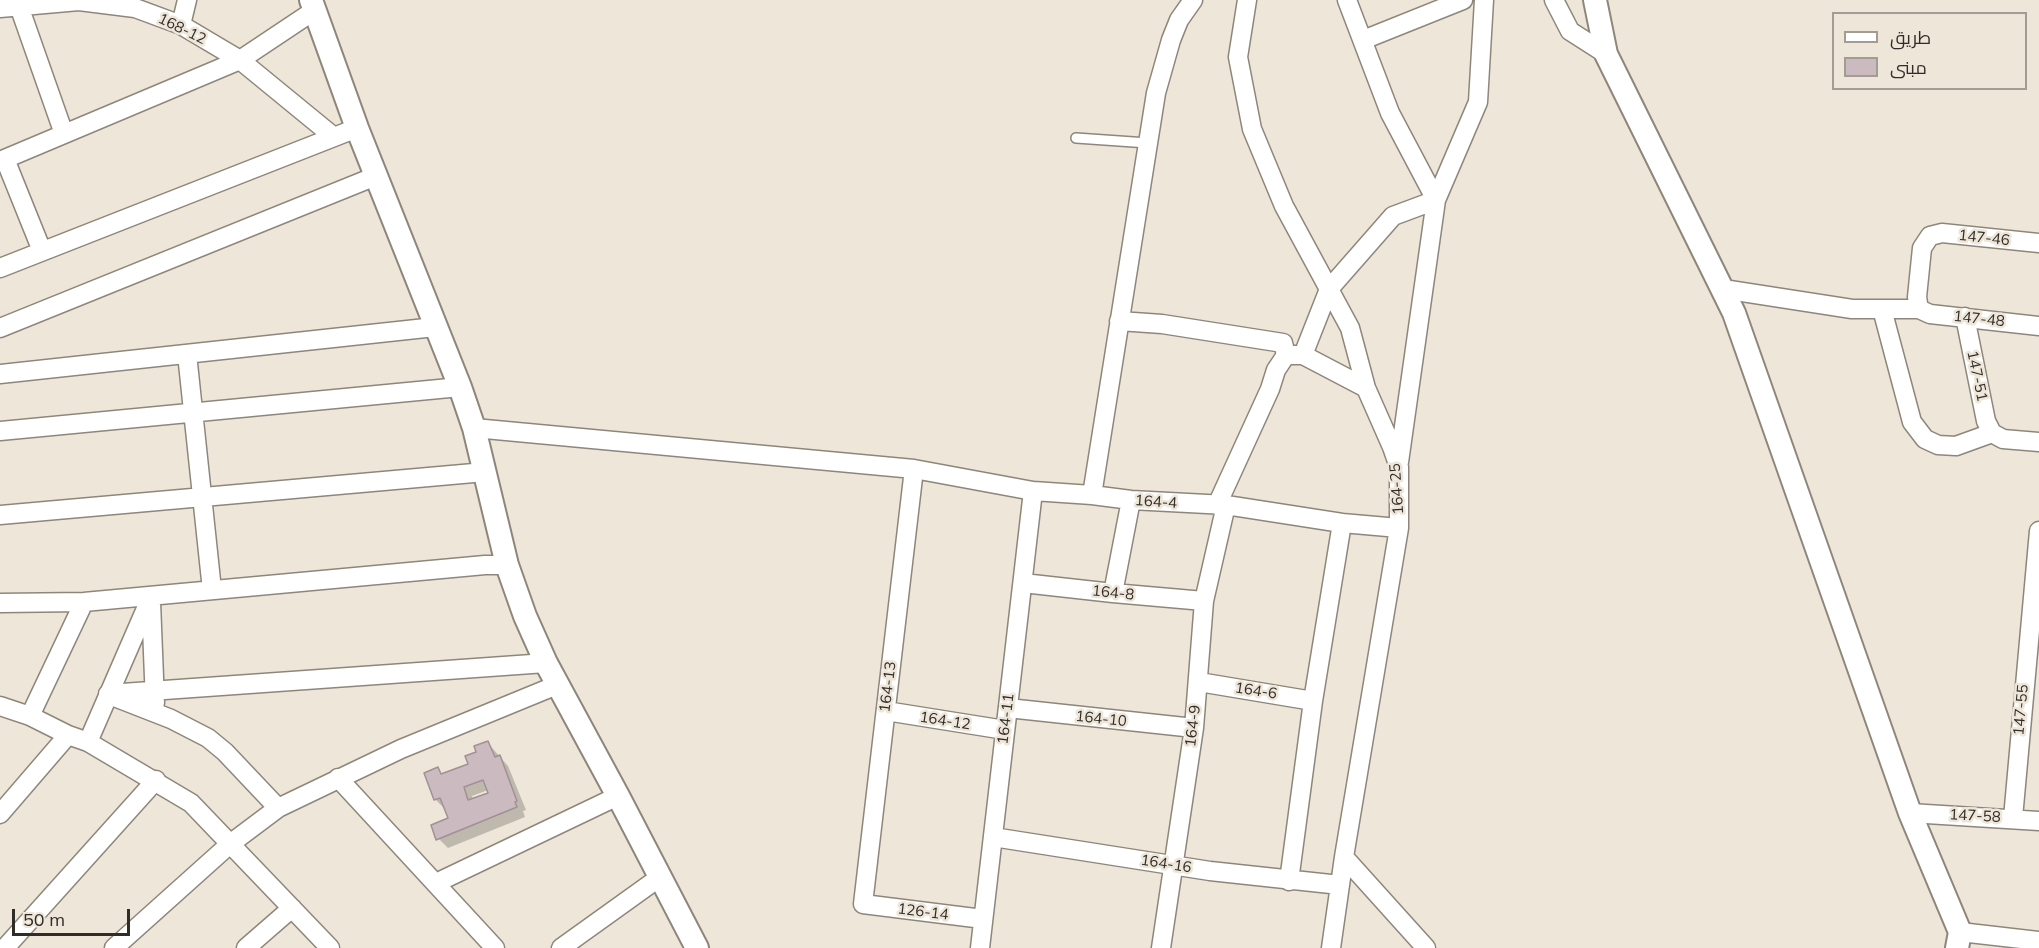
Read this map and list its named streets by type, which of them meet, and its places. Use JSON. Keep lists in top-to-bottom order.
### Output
{
  "streets": {
    "street": [
      "168-12",
      "147-46",
      "147-48",
      "147-51",
      "164-25",
      "164-4",
      "164-8",
      "164-13",
      "164-6",
      "147-55",
      "164-11",
      "164-10",
      "164-12",
      "164-9",
      "147-58",
      "164-16",
      "126-14"
    ]
  },
  "crossings": [
    ["147-46", "147-48"],
    ["147-48", "147-51"],
    ["164-25", "164-4"],
    ["164-25", "164-9"],
    ["164-25", "164-16"],
    ["164-4", "164-13"],
    ["164-4", "164-11"],
    ["164-4", "164-9"],
    ["164-8", "164-11"],
    ["164-8", "164-9"],
    ["164-13", "164-12"],
    ["164-13", "126-14"],
    ["164-6", "164-9"],
    ["147-55", "147-58"],
    ["164-11", "164-10"],
    ["164-11", "164-12"],
    ["164-11", "164-16"],
    ["164-11", "126-14"],
    ["164-10", "164-9"],
    ["164-9", "164-16"]
  ],
  "legend": ["طريق", "مبنى"],
  "scale_bar": "50 m"
}
